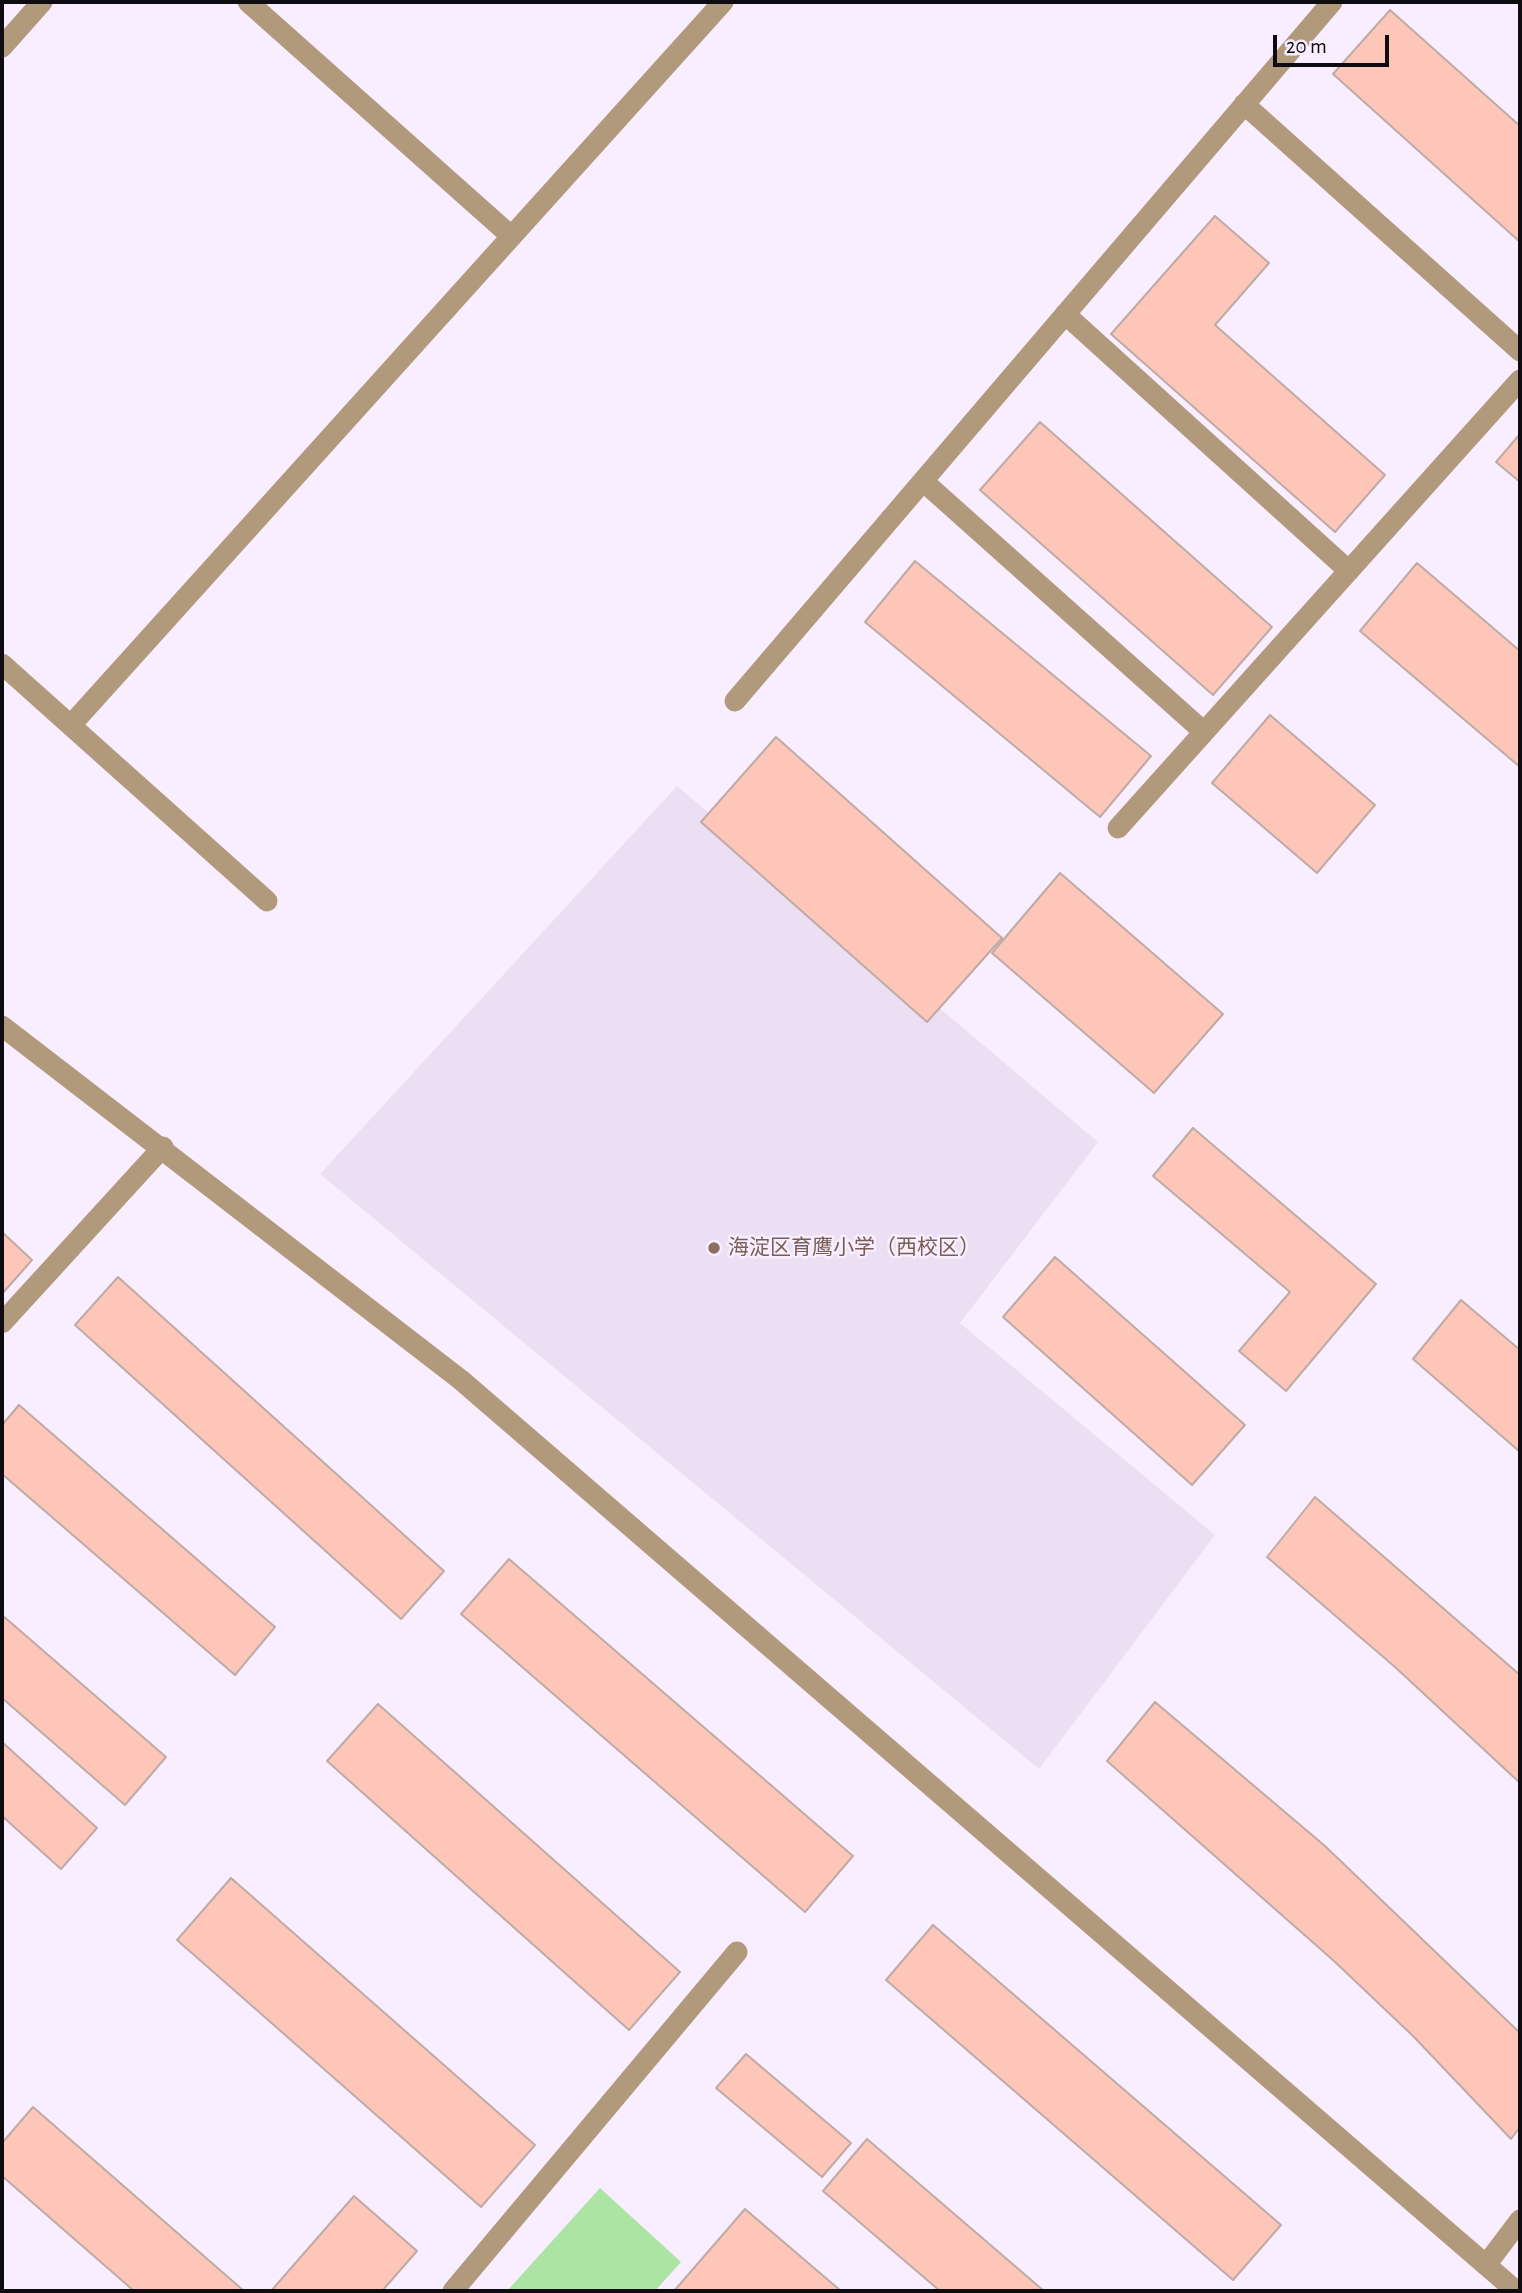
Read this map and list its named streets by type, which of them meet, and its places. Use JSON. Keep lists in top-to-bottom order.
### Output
{
  "places": ["海淀区育鹰小学（西校区）"],
  "scale_bar": "20 m"
}
